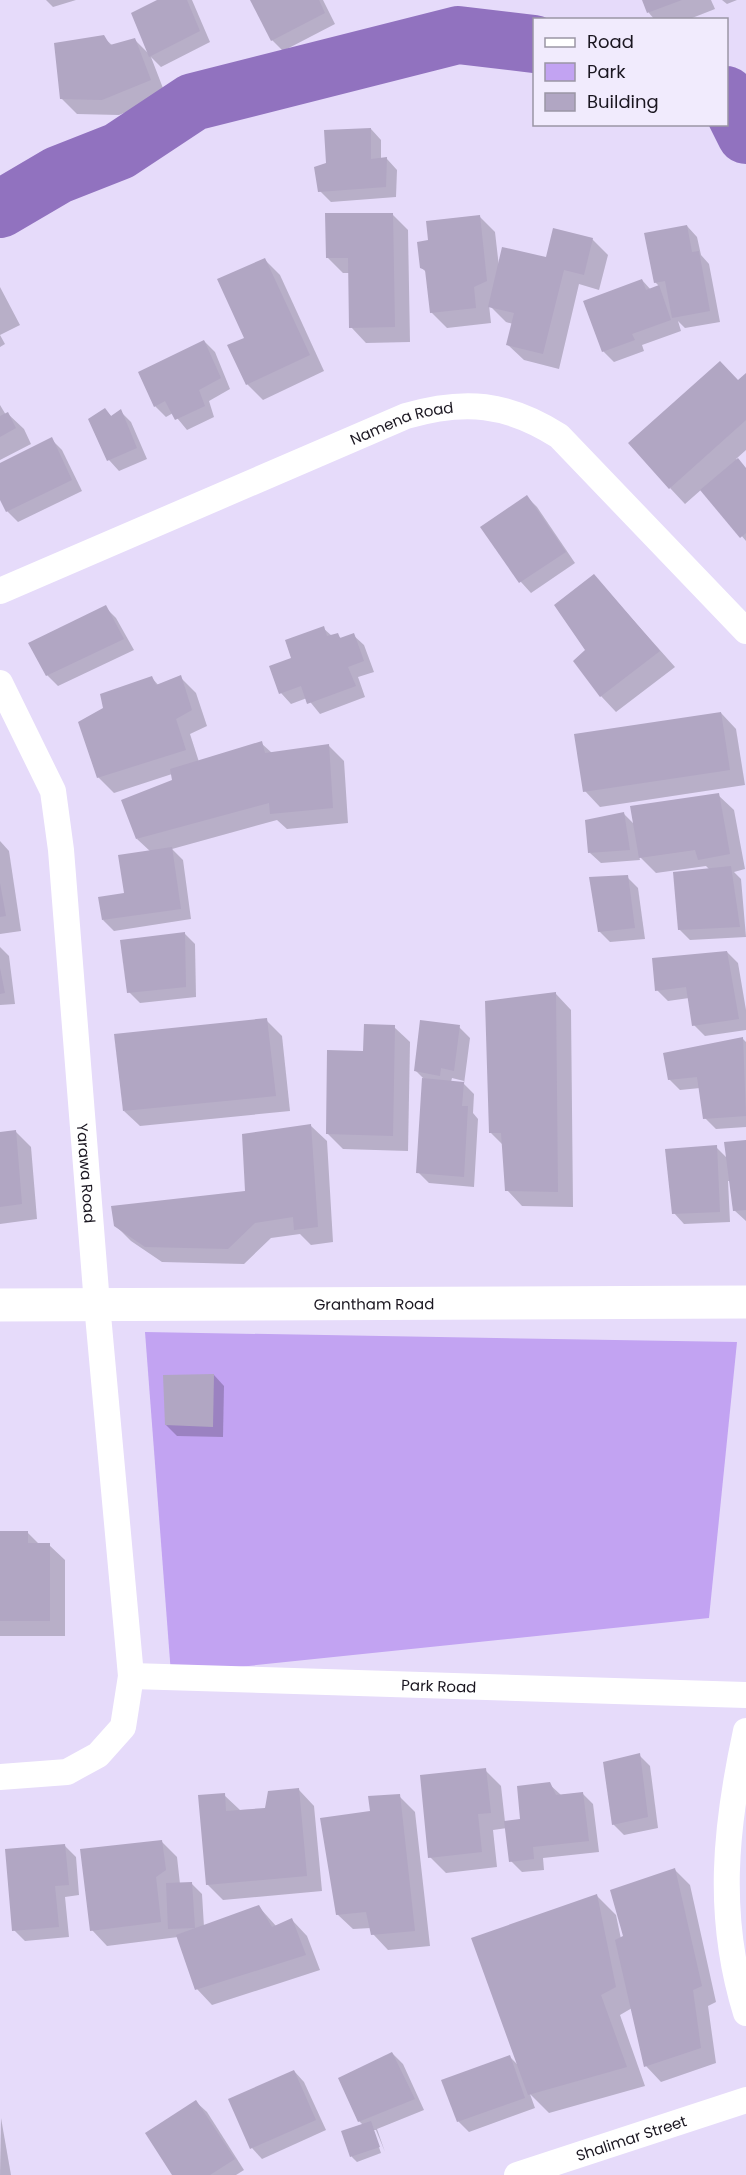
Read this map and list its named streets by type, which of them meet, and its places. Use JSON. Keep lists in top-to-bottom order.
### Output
{
  "streets": {
    "main road": ["Grantham Road"],
    "street": [
      "Namena Road",
      "Yarawa Road",
      "Park Road",
      "Shalimar Street"
    ]
  },
  "crossings": [
    ["Yarawa Road", "Grantham Road"],
    ["Yarawa Road", "Park Road"]
  ],
  "legend": ["Road", "Park", "Building"]
}
